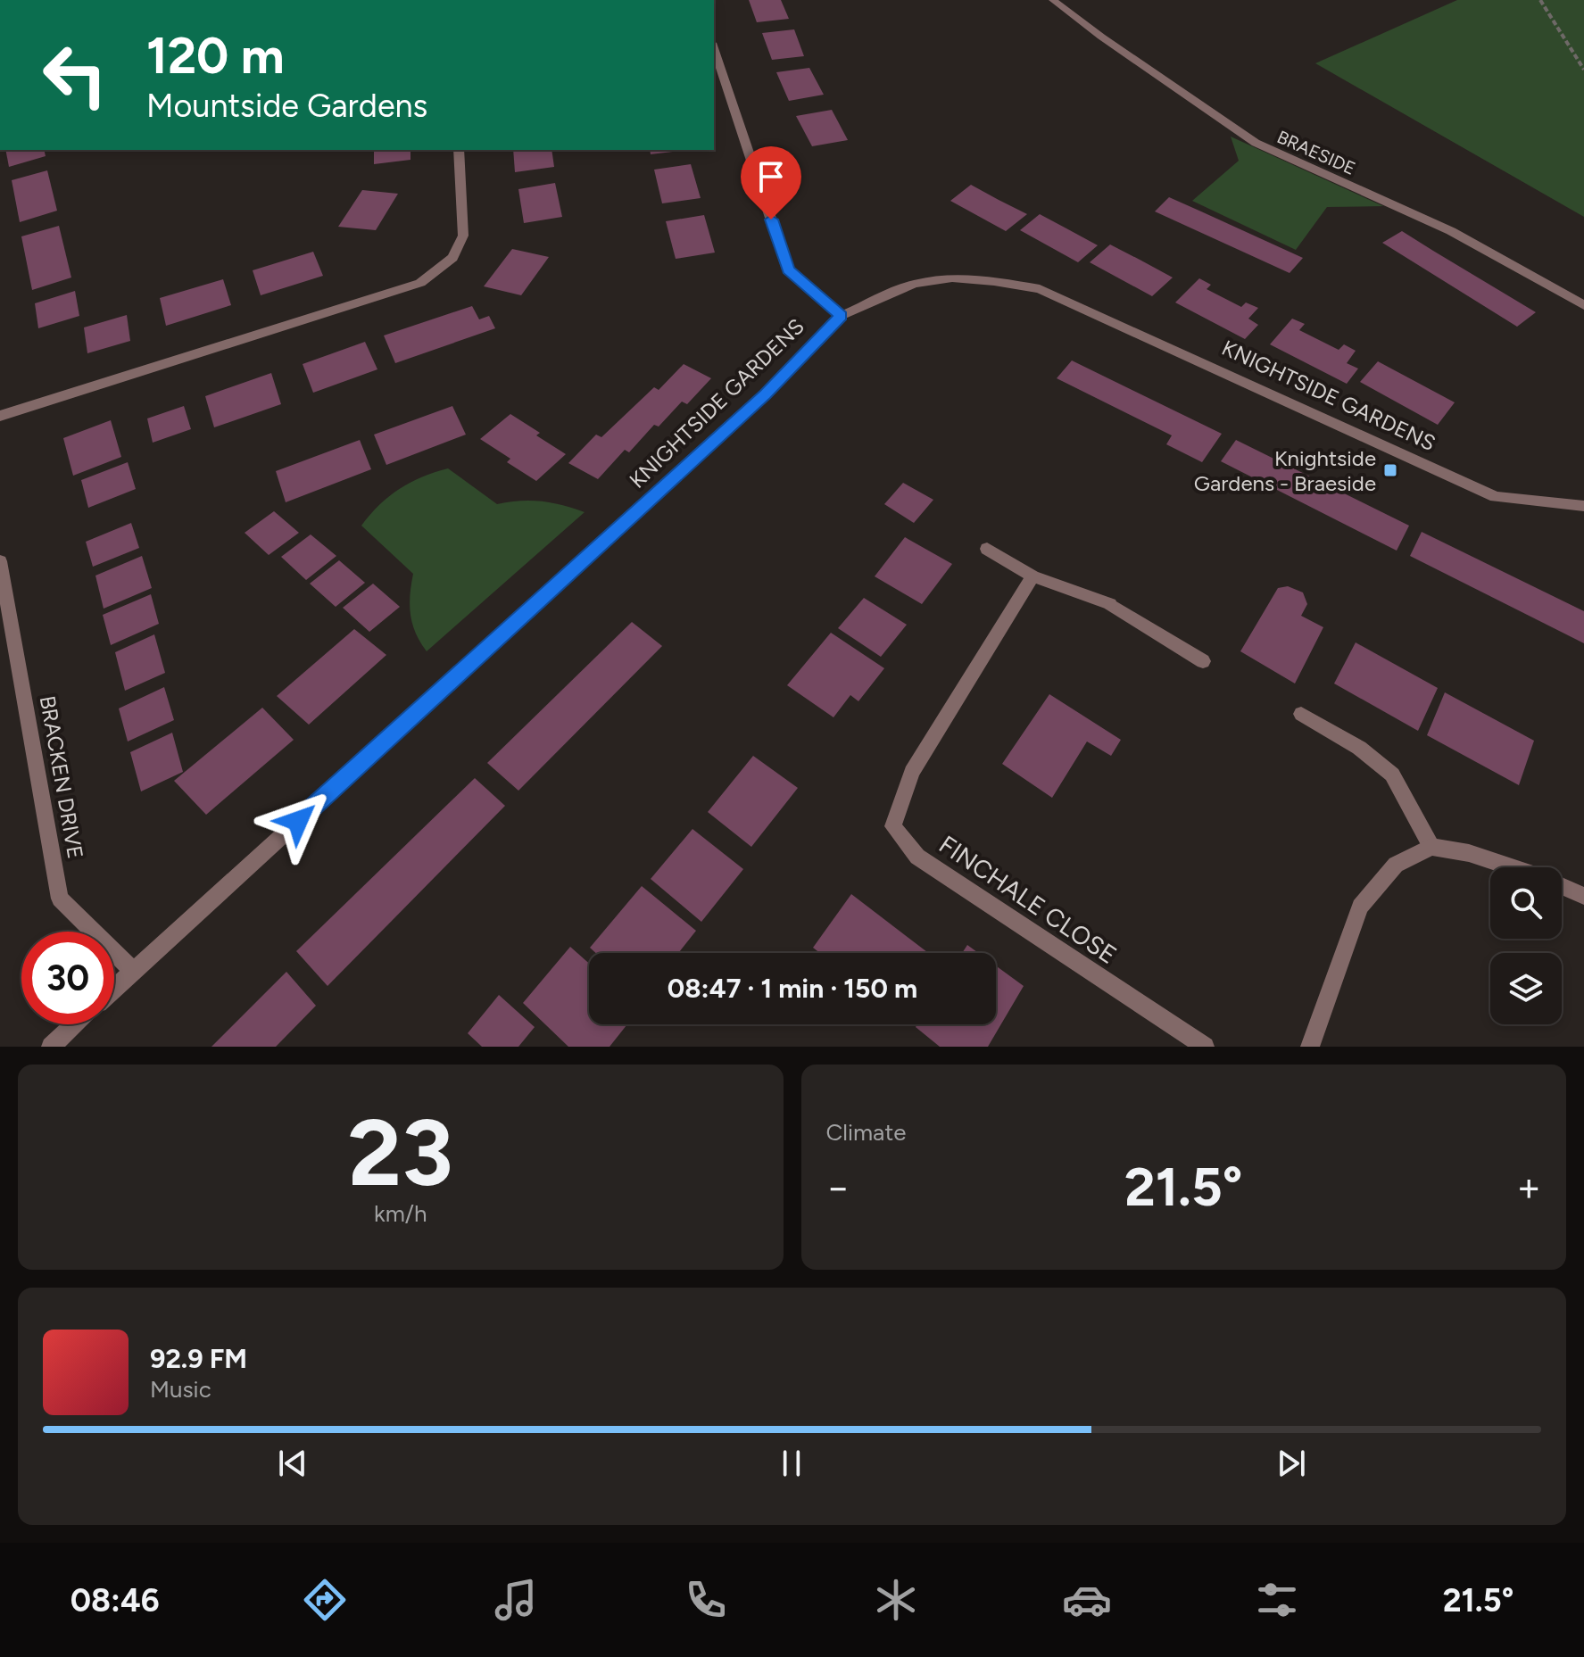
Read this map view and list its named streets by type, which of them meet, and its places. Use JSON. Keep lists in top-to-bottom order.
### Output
{
  "streets": {
    "street": [
      "BRAESIDE",
      "KNIGHTSIDE GARDENS",
      "BRACKEN DRIVE",
      "FINCHALE CLOSE"
    ]
  },
  "crossings": [
    ["KNIGHTSIDE GARDENS", "BRACKEN DRIVE"]
  ],
  "places": {
    "transit": ["Knightside Gardens - Braeside"]
  },
  "page": {
    "turn": ["120 m", "Mountside Gardens"],
    "limit": "30",
    "trip": "08:47 · 1 min · 150 m",
    "tile": [
      ["23", "km/h"],
      "Climate"
    ],
    "heat": ["−", "21.5°", "+"],
    "song": ["92.9 FM", "Music"],
    "tabs": ["08:46", "21.5°"]
  }
}
